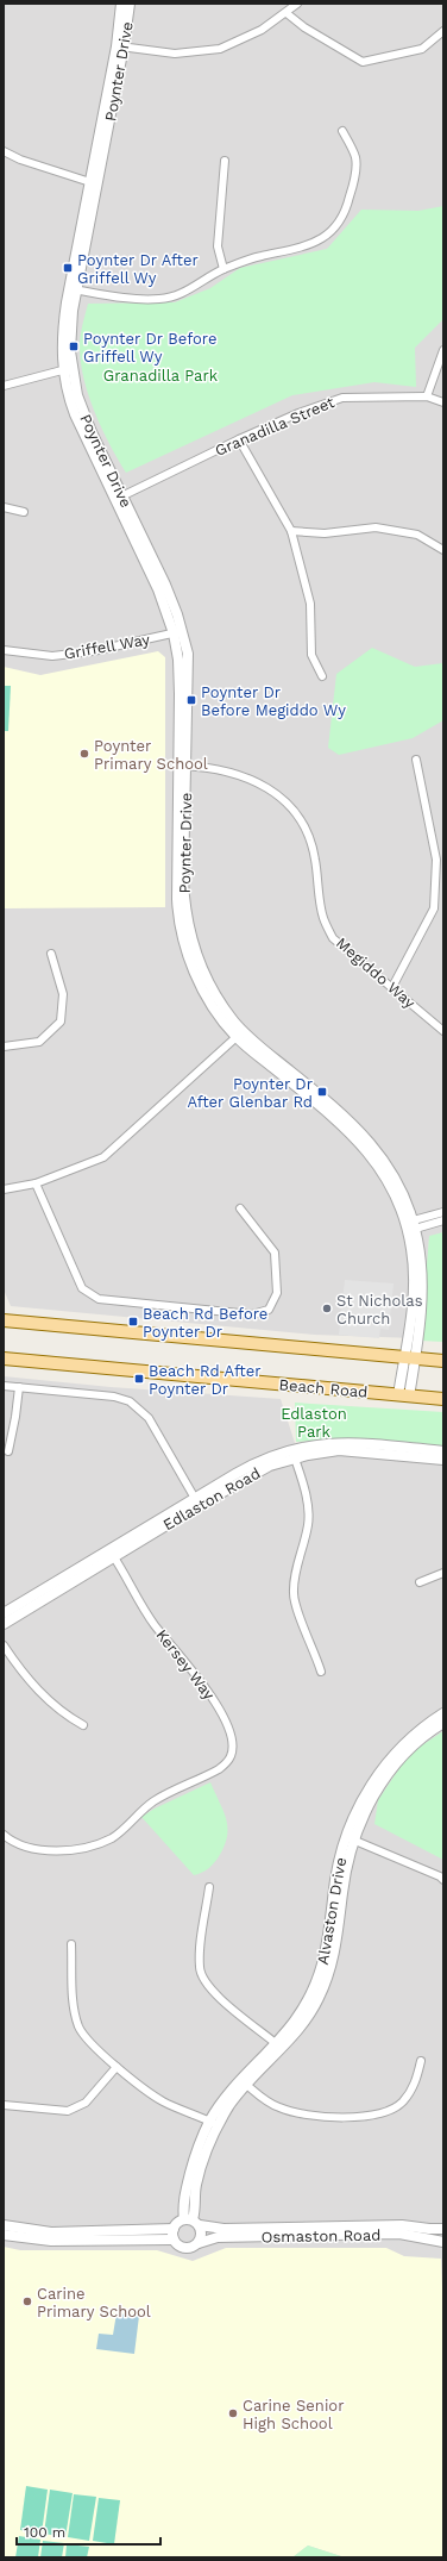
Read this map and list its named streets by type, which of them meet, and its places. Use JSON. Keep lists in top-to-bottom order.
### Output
{
  "streets": {
    "main road": ["Beach Road"],
    "street": [
      "Poynter Drive",
      "Granadilla Street",
      "Griffell Way",
      "Megiddo Way",
      "Edlaston Road",
      "Kersey Way",
      "Alvaston Drive",
      "Osmaston Road"
    ]
  },
  "crossings": [
    ["Poynter Drive", "Granadilla Street"],
    ["Poynter Drive", "Griffell Way"],
    ["Poynter Drive", "Megiddo Way"],
    ["Poynter Drive", "Beach Road"],
    ["Edlaston Road", "Kersey Way"],
    ["Alvaston Drive", "Osmaston Road"]
  ],
  "parks": ["Granadilla Park", "Edlaston Park"],
  "places": {
    "transit": [
      "Poynter Dr After Griffell Wy",
      "Poynter Dr Before Griffell Wy",
      "Poynter Dr Before Megiddo Wy",
      "Poynter Dr After Glenbar Rd",
      "Beach Rd Before Poynter Dr",
      "Beach Rd After Poynter Dr"
    ],
    "other": [
      "Poynter Primary School",
      "St Nicholas Church",
      "Carine Primary School",
      "Carine Senior High School"
    ]
  },
  "scale_bar": "100 m"
}
